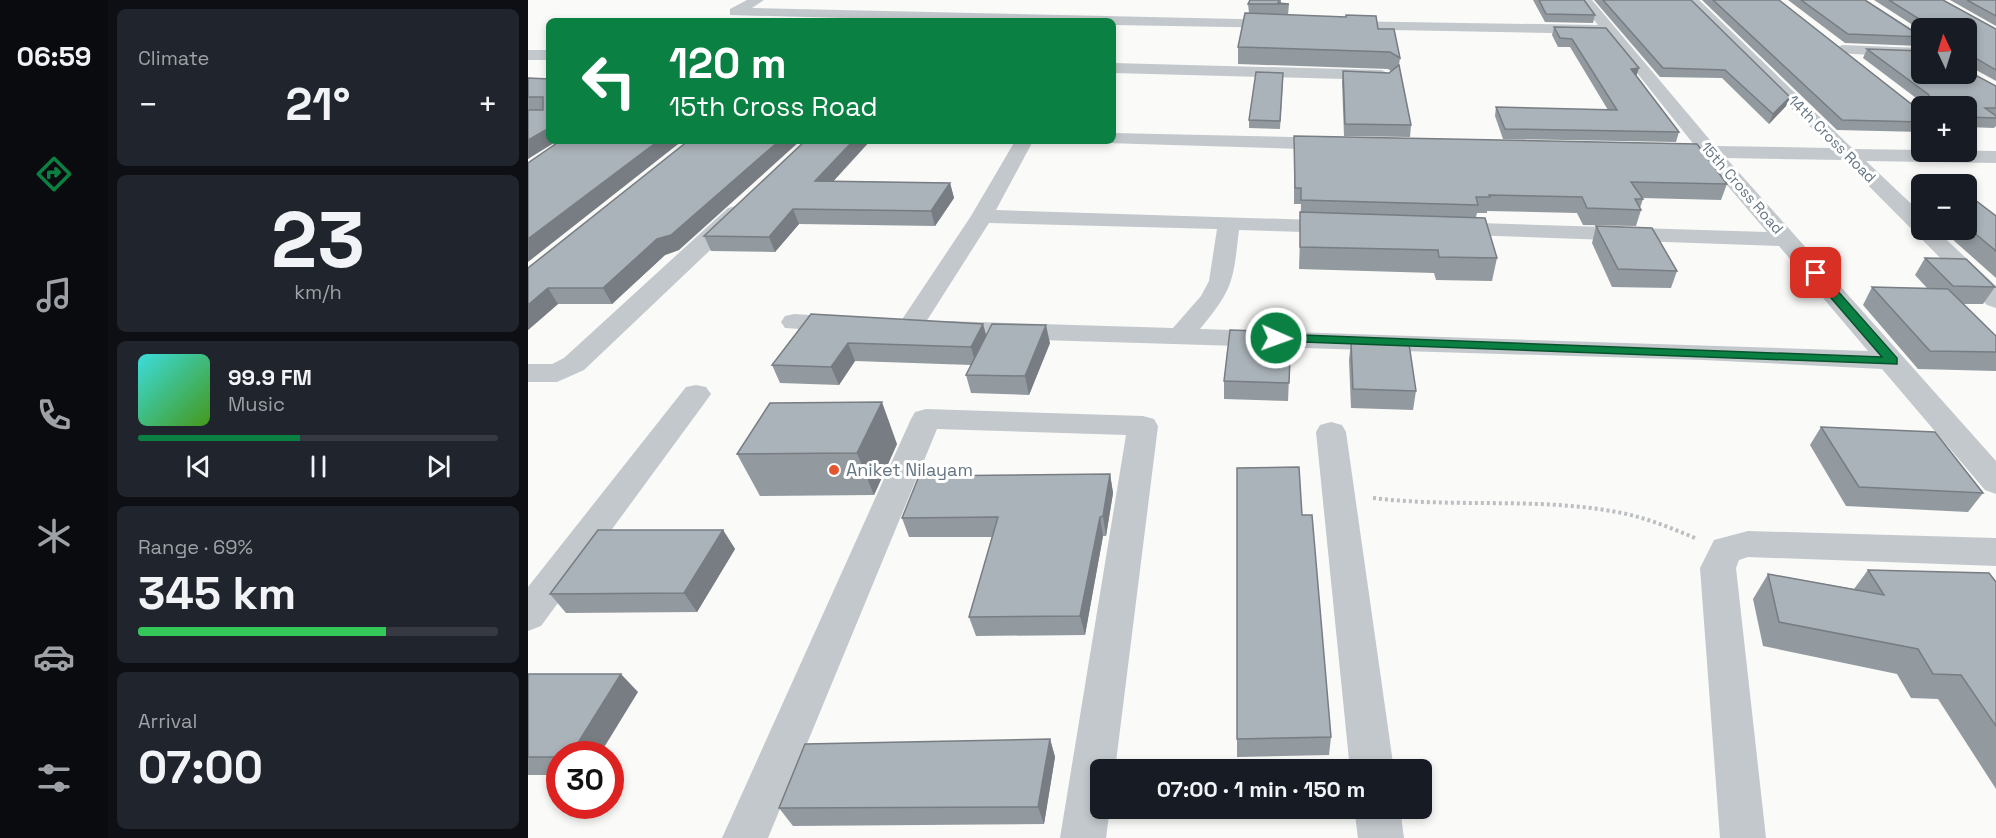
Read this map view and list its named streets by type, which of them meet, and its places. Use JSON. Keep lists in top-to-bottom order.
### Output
{
  "streets": {
    "street": ["14th Cross Road", "15th Cross Road"]
  },
  "places": ["Aniket Nilayam"],
  "north": "top",
  "page": {
    "tabs": "06:59",
    "tile": [
      "Climate",
      ["23", "km/h"],
      ["Range · 69%", "345 km"],
      ["Arrival", "07:00"]
    ],
    "map_buttons": ["+", "−"],
    "turn": ["120 m", "15th Cross Road"],
    "heat": ["−", "21°", "+"],
    "song": ["99.9 FM", "Music"],
    "limit": "30",
    "trip": "07:00 · 1 min · 150 m"
  }
}
